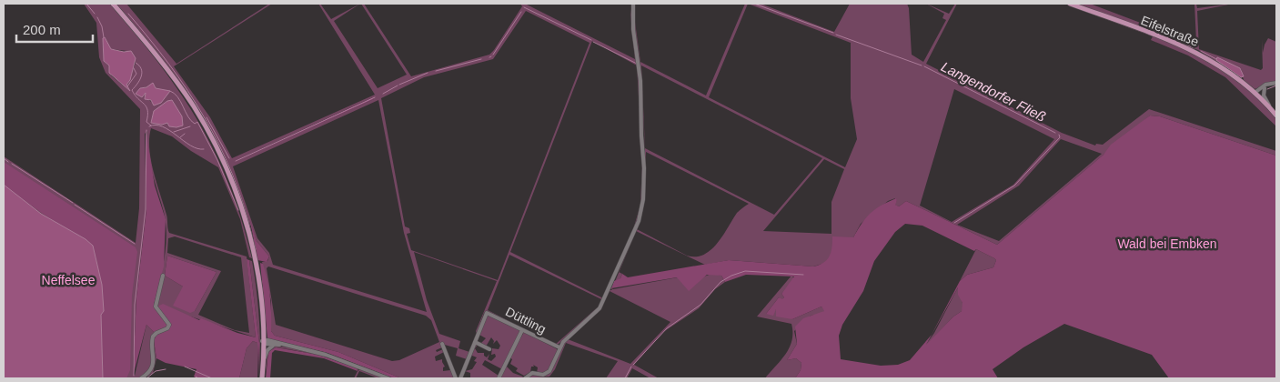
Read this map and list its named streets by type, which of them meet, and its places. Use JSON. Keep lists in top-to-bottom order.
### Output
{
  "streets": {
    "main road": ["Eifelstraße"],
    "street": ["Düttling"]
  },
  "water": ["Langendorfer Fließ"],
  "parks": ["Wald bei Embken", "Neffelsee"],
  "scale_bar": "200 m"
}
